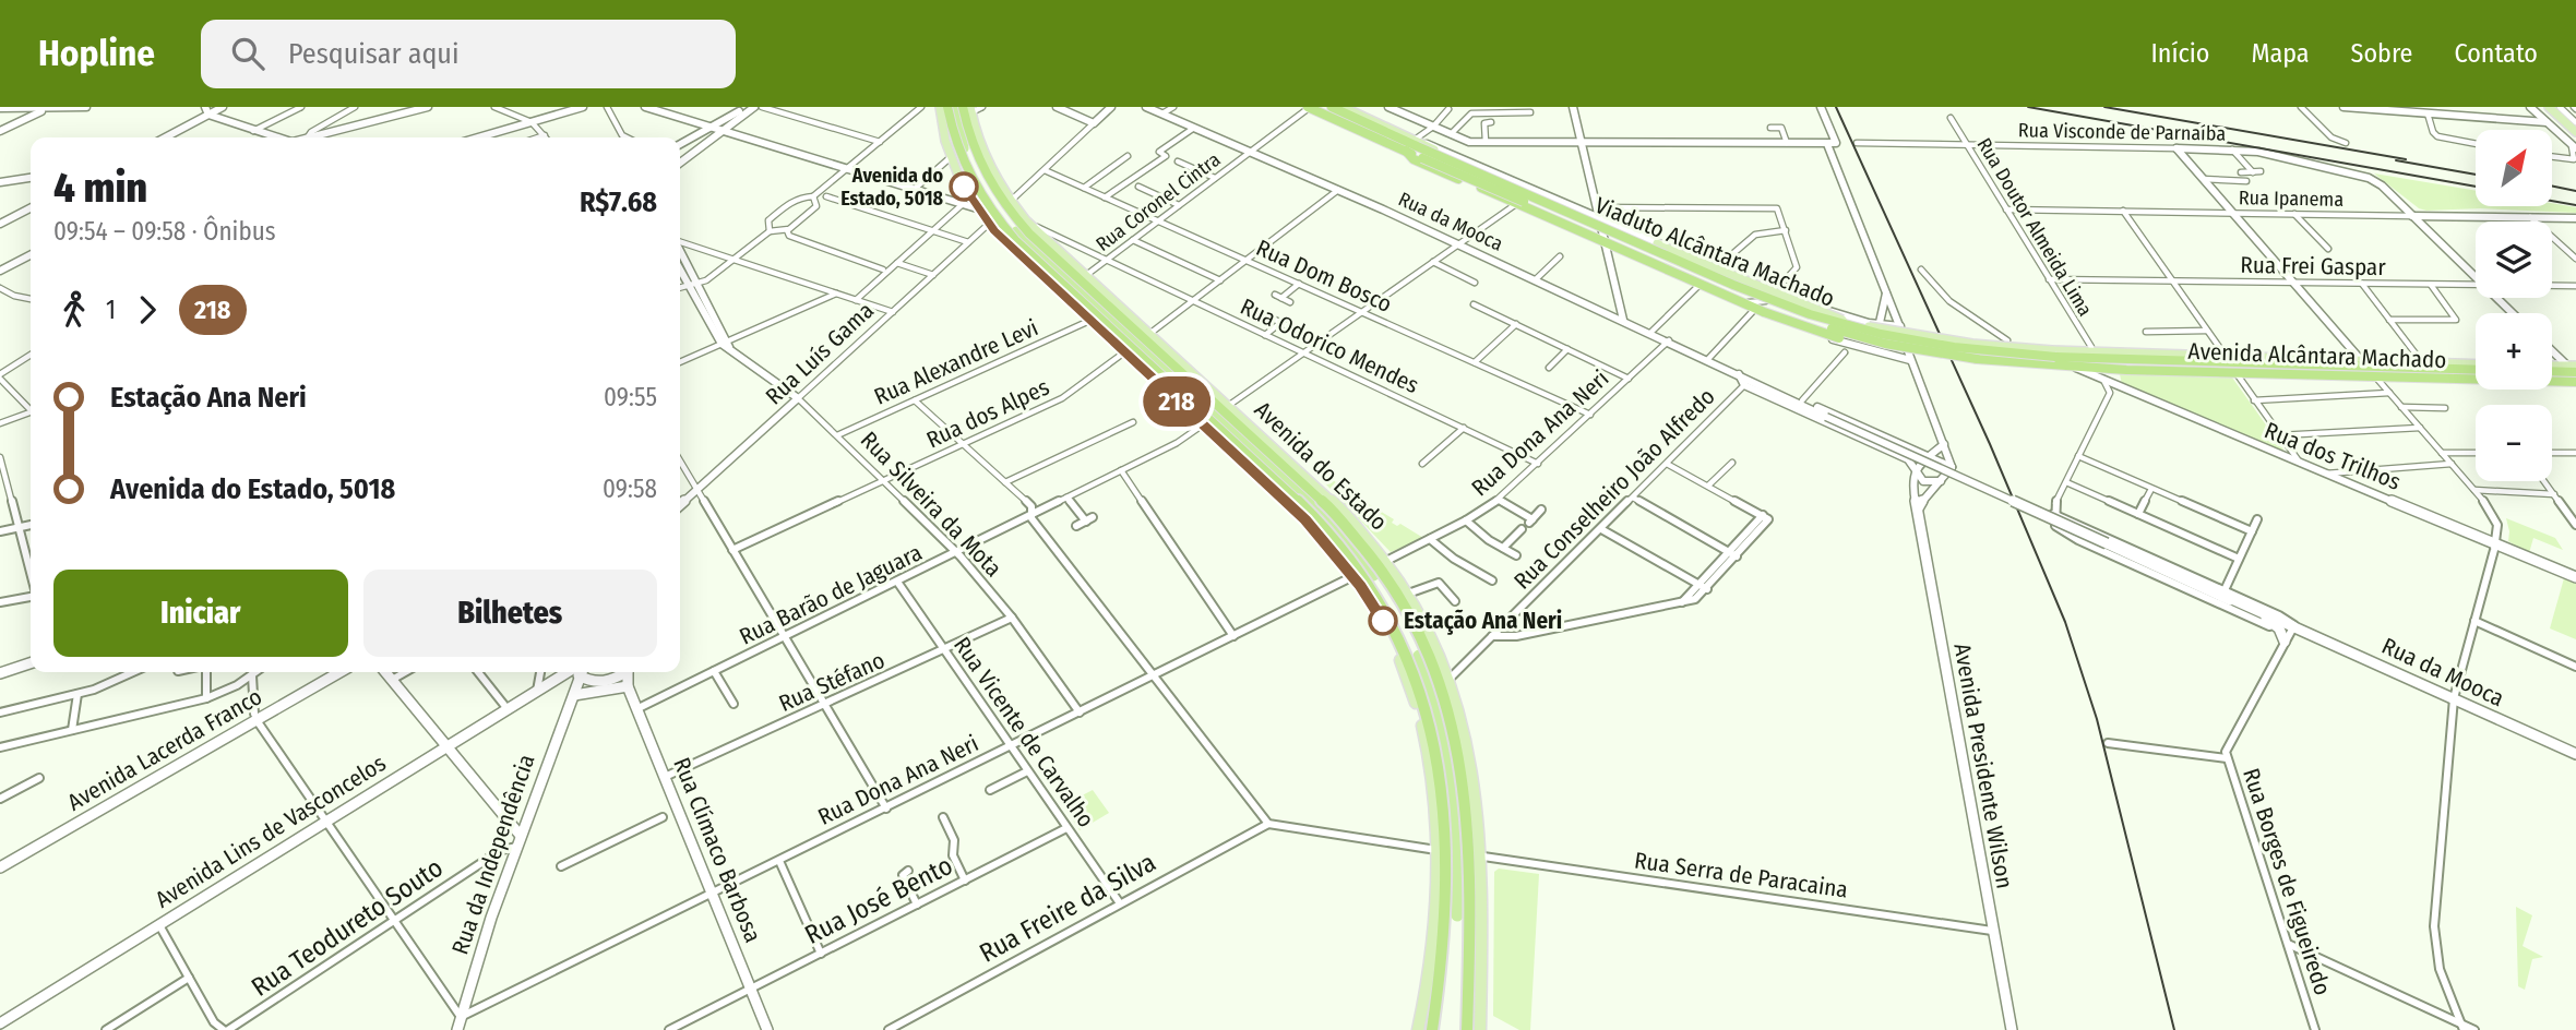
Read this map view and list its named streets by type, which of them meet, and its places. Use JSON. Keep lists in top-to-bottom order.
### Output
{
  "streets": {
    "highway": ["Viaduto Alcântara Machado", "Avenida Alcântara Machado", "Avenida do Estado"],
    "street": [
      "Rua Visconde de Parnaíba",
      "Rua Ipanema",
      "Rua Coronel Cintra",
      "Rua da Mooca",
      "Rua Doutor Almeida Lima",
      "Rua Frei Gaspar",
      "Rua Dom Bosco",
      "Rua Odorico Mendes",
      "Rua Luís Gama",
      "Rua Alexandre Levi",
      "Rua dos Alpes",
      "Rua Dona Ana Neri",
      "Rua dos Trilhos",
      "Rua Conselheiro João Alfredo",
      "Rua Silveira da Mota",
      "Rua Barão de Jaguara",
      "Rua Stéfano",
      "Rua Vicente de Carvalho",
      "Avenida Lacerda Franco",
      "Avenida Presidente Wilson",
      "Avenida Lins de Vasconcelos",
      "Rua Clímaco Barbosa",
      "Rua da Independência",
      "Rua Serra de Paracaina",
      "Rua Borges de Figueiredo",
      "Rua José Bento",
      "Rua Freire da Silva",
      "Rua Teodureto Souto"
    ]
  },
  "crossings": [
    ["Rua Visconde de Parnaíba", "Rua Ipanema"],
    ["Rua Visconde de Parnaíba", "Rua Doutor Almeida Lima"],
    ["Rua Ipanema", "Rua Doutor Almeida Lima"],
    ["Rua Coronel Cintra", "Rua da Mooca"],
    ["Rua Coronel Cintra", "Rua Dom Bosco"],
    ["Rua Coronel Cintra", "Rua Odorico Mendes"],
    ["Rua Coronel Cintra", "Avenida do Estado"],
    ["Rua da Mooca", "Rua Dona Ana Neri"],
    ["Rua da Mooca", "Rua Conselheiro João Alfredo"],
    ["Rua da Mooca", "Rua Borges de Figueiredo"],
    ["Rua Doutor Almeida Lima", "Rua Frei Gaspar"],
    ["Rua Doutor Almeida Lima", "Avenida Alcântara Machado"],
    ["Viaduto Alcântara Machado", "Avenida Alcântara Machado"],
    ["Rua Dom Bosco", "Rua Dona Ana Neri"],
    ["Rua Odorico Mendes", "Rua Dona Ana Neri"],
    ["Rua Odorico Mendes", "Avenida do Estado"],
    ["Rua Luís Gama", "Rua Silveira da Mota"],
    ["Avenida Alcântara Machado", "Rua dos Trilhos"],
    ["Rua Alexandre Levi", "Rua Silveira da Mota"],
    ["Rua dos Alpes", "Rua Silveira da Mota"],
    ["Rua Dona Ana Neri", "Avenida do Estado"],
    ["Rua Dona Ana Neri", "Rua Silveira da Mota"],
    ["Rua Dona Ana Neri", "Rua Vicente de Carvalho"],
    ["Rua Dona Ana Neri", "Rua Clímaco Barbosa"],
    ["Rua Dona Ana Neri", "Rua da Independência"],
    ["Avenida do Estado", "Rua Conselheiro João Alfredo"],
    ["Avenida do Estado", "Rua Serra de Paracaina"],
    ["Rua Silveira da Mota", "Rua Barão de Jaguara"],
    ["Rua Silveira da Mota", "Rua Stéfano"],
    ["Rua Barão de Jaguara", "Rua Vicente de Carvalho"],
    ["Rua Barão de Jaguara", "Rua Clímaco Barbosa"],
    ["Rua Stéfano", "Rua Vicente de Carvalho"],
    ["Rua Stéfano", "Rua Clímaco Barbosa"],
    ["Rua Vicente de Carvalho", "Rua José Bento"],
    ["Rua Vicente de Carvalho", "Rua Freire da Silva"],
    ["Avenida Presidente Wilson", "Rua Serra de Paracaina"],
    ["Rua Clímaco Barbosa", "Rua José Bento"],
    ["Rua da Independência", "Rua Teodureto Souto"]
  ],
  "places": ["Avenida do Estado, 5018", "Estação Ana Neri"],
  "lines": ["bus line 218"],
  "north": "top right",
  "page": {
    "header": "Hopline",
    "search": "Pesquisar aqui",
    "nav": [
      "Início",
      "Mapa",
      "Sobre",
      "Contato"
    ],
    "on_map": "218",
    "map_buttons": ["+", "−"],
    "heading": ["4 min", "09:54 – 09:58 · Ônibus", "R$7.68"],
    "legs": ["1", "218"],
    "list": [
      {
        "name": "Estação Ana Neri",
        "value": "09:55"
      },
      {
        "name": "Avenida do Estado, 5018",
        "value": "09:58"
      }
    ],
    "buttons": ["Iniciar", "Bilhetes"]
  }
}
